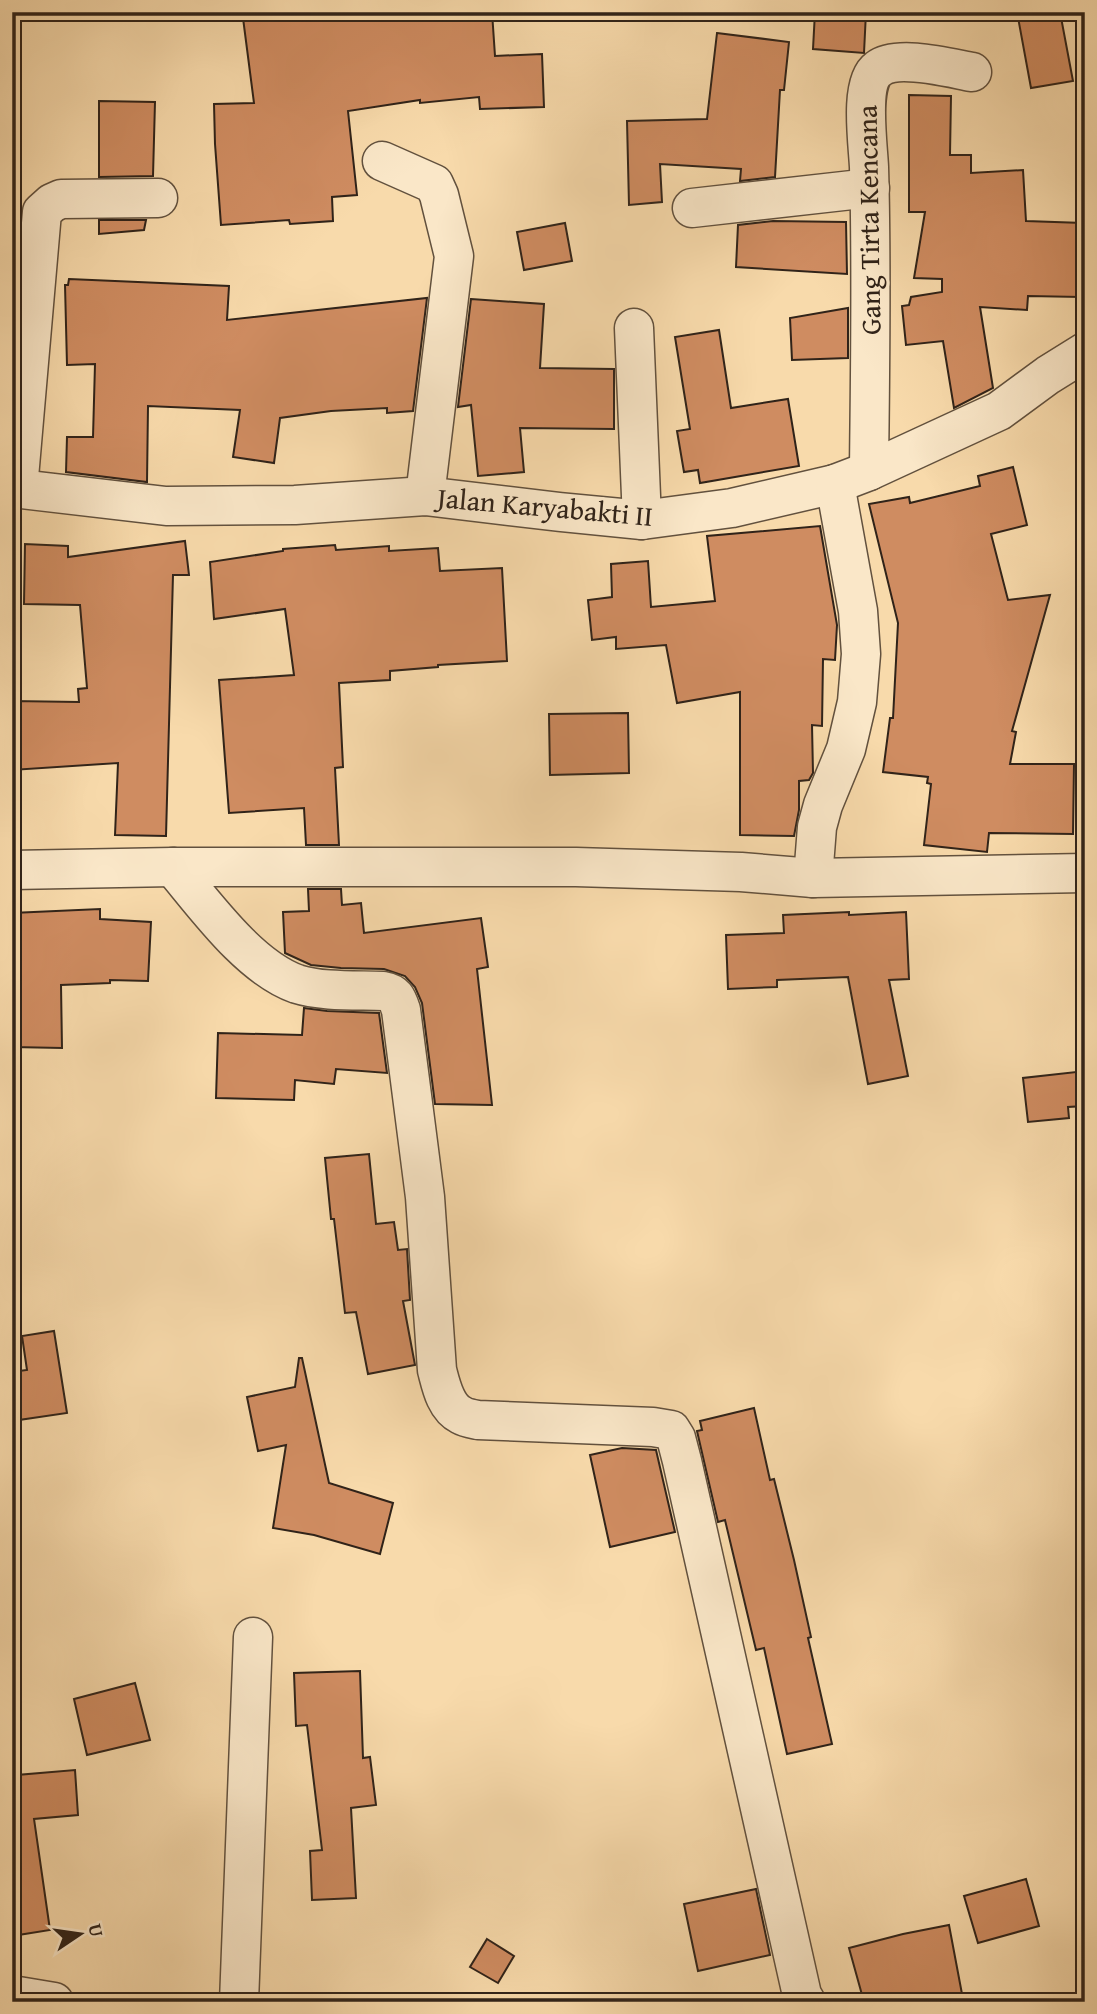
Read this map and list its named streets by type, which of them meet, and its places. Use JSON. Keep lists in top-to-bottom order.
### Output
{
  "streets": {
    "street": ["Gang Tirta Kencana", "Jalan Karyabakti II"]
  },
  "crossings": [
    ["Gang Tirta Kencana", "Jalan Karyabakti II"]
  ],
  "north": "right"
}
